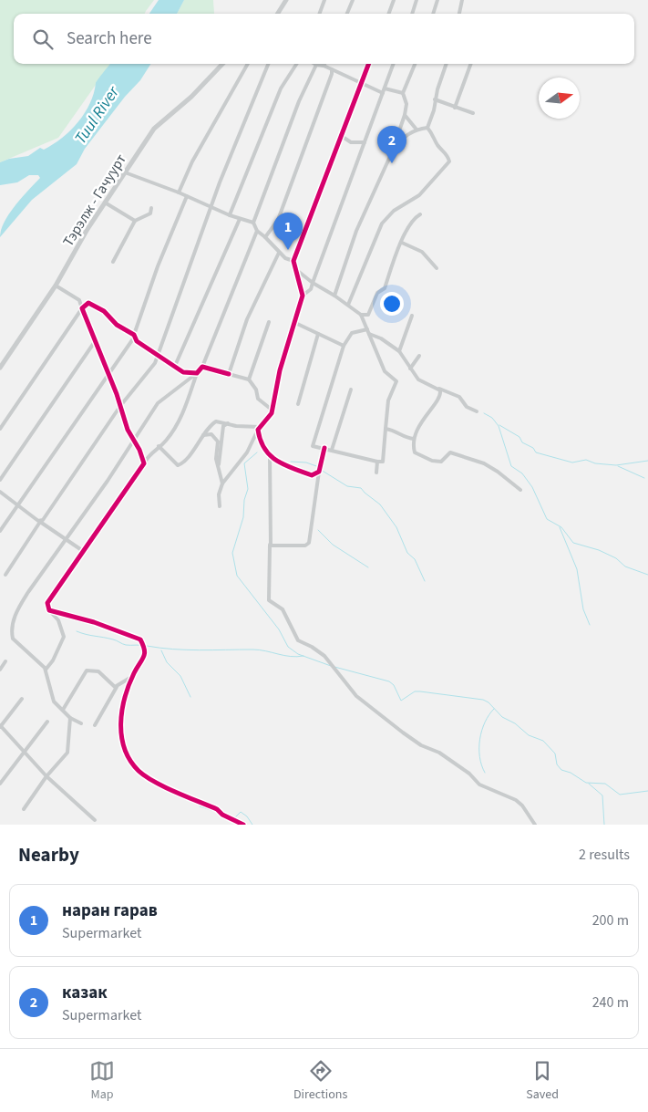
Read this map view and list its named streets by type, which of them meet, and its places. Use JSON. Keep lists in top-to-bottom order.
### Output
{
  "streets": {
    "main road": ["Тэрэлж - Гачуурт"]
  },
  "water": ["Tuul River"],
  "north": "right",
  "page": {
    "search": "Search here",
    "pins": ["2", "1"],
    "heading": ["Nearby", "2 results"],
    "list": [
      {
        "mark": "1",
        "name": "наран гарав",
        "note": "Supermarket",
        "value": "200 m"
      },
      {
        "mark": "2",
        "name": "казак",
        "note": "Supermarket",
        "value": "240 m"
      }
    ],
    "nav": ["Map", "Directions", "Saved"]
  }
}
